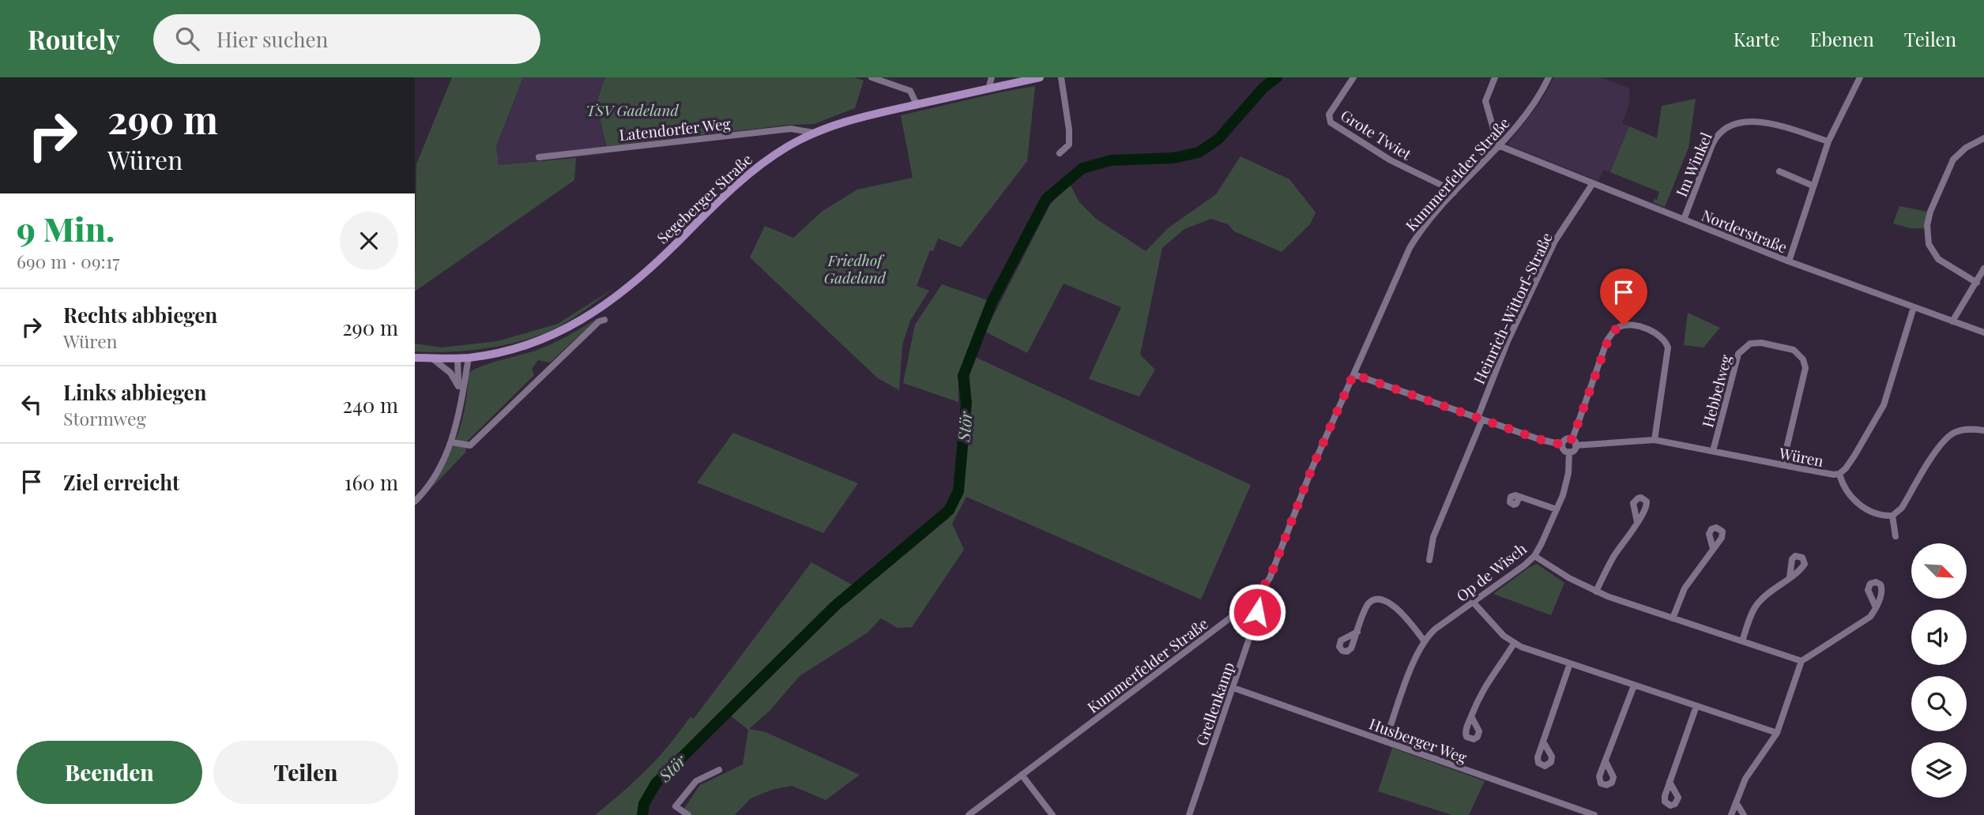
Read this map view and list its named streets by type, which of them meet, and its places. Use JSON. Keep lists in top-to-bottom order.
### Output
{
  "streets": {
    "main road": ["Segeberger Straße"],
    "street": [
      "Latendorfer Weg",
      "Grote Twiet",
      "Im Winkel",
      "Kummerfelder Straße",
      "Norderstraße",
      "Heinrich-Wittorf-Straße",
      "Hebbelweg",
      "Würen",
      "Op de Wisch",
      "Grellenkamp",
      "Husberger Weg"
    ]
  },
  "crossings": [
    ["Latendorfer Weg", "Segeberger Straße"],
    ["Grote Twiet", "Kummerfelder Straße"],
    ["Im Winkel", "Norderstraße"],
    ["Kummerfelder Straße", "Norderstraße"],
    ["Kummerfelder Straße", "Grellenkamp"],
    ["Norderstraße", "Heinrich-Wittorf-Straße"],
    ["Norderstraße", "Würen"],
    ["Hebbelweg", "Würen"],
    ["Würen", "Op de Wisch"],
    ["Op de Wisch", "Husberger Weg"],
    ["Grellenkamp", "Husberger Weg"]
  ],
  "water": ["Stör"],
  "parks": ["TSV Gadeland", "Friedhof Gadeland"],
  "north": "bottom right",
  "page": {
    "header": "Routely",
    "search": "Hier suchen",
    "nav": ["Karte", "Ebenen", "Teilen"],
    "turn": ["290 m", "Würen"],
    "heading": ["9 Min.", "690 m · 09:17"],
    "list": [
      {
        "name": "Rechts abbiegen",
        "note": "Würen",
        "value": "290 m"
      },
      {
        "name": "Links abbiegen",
        "note": "Stormweg",
        "value": "240 m"
      },
      {
        "name": "Ziel erreicht",
        "value": "160 m"
      }
    ],
    "buttons": ["Beenden", "Teilen"]
  }
}
